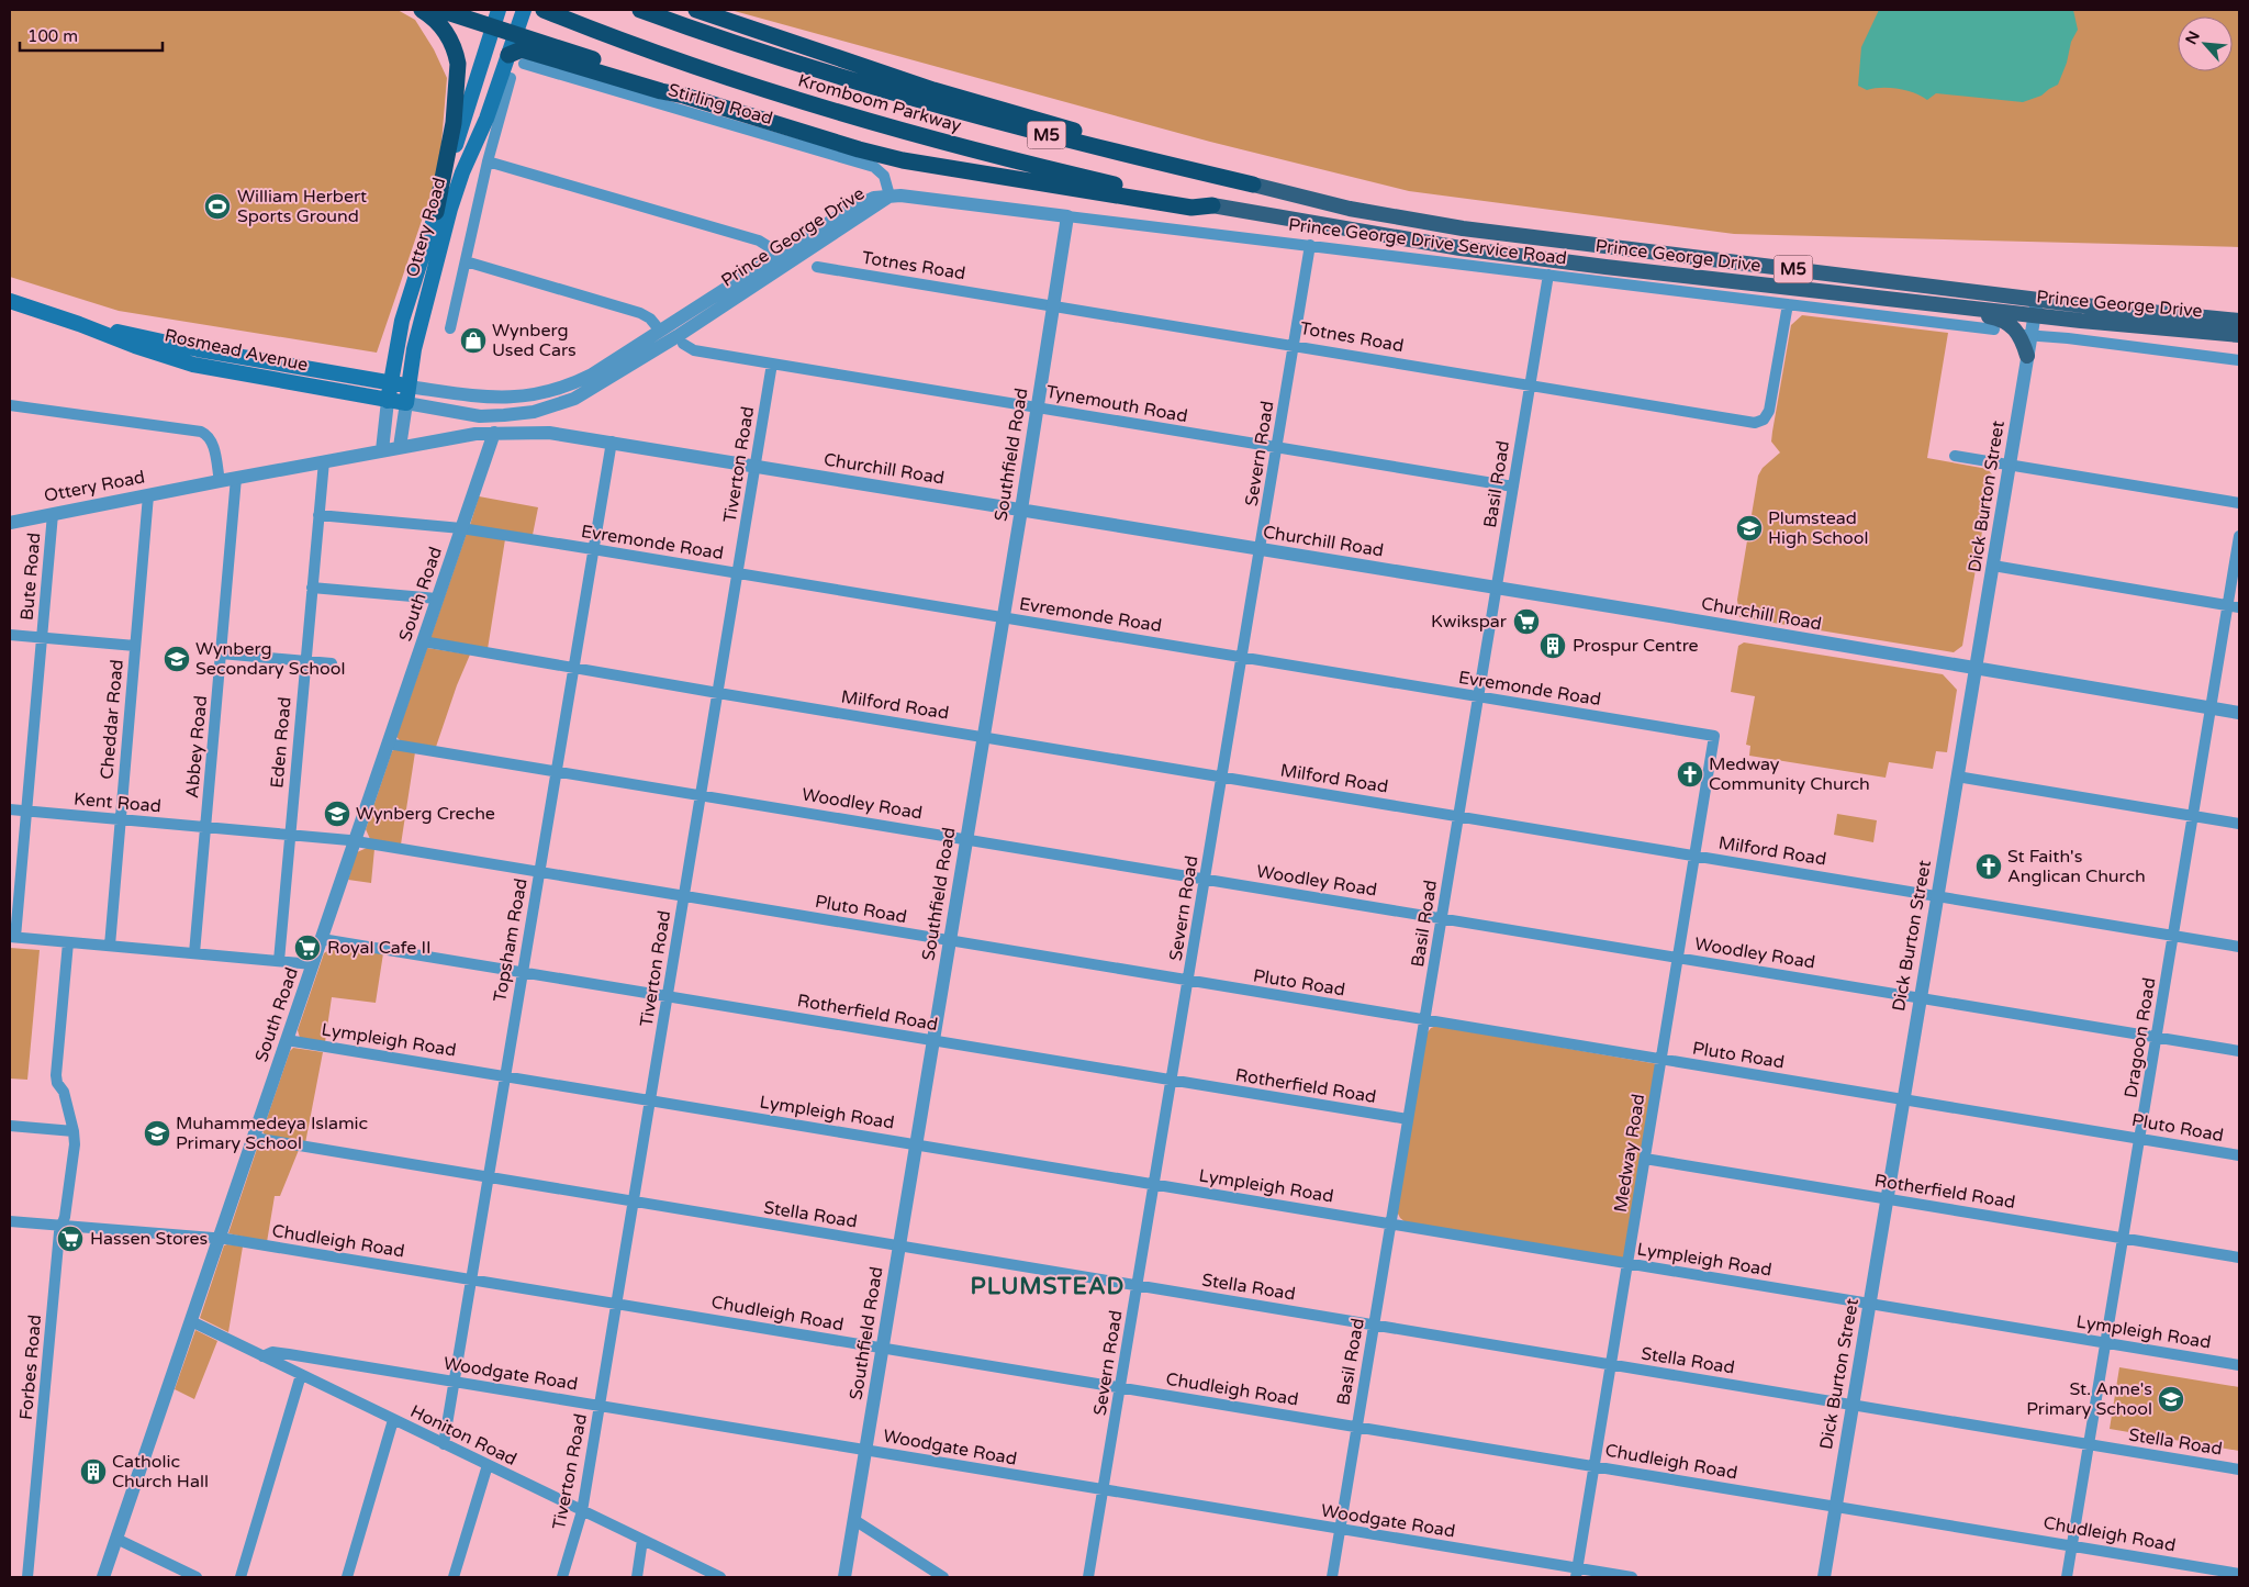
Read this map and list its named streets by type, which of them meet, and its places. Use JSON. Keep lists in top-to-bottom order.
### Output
{
  "streets": {
    "highway": ["Kromboom Parkway", "M5"],
    "main road": ["Ottery Road", "Prince George Drive", "Rosmead Avenue"],
    "street": [
      "Stirling Road",
      "Prince George Drive Service Road",
      "Totnes Road",
      "Tynemouth Road",
      "Severn Road",
      "Southfield Road",
      "Tiverton Road",
      "Churchill Road",
      "Basil Road",
      "Dick Burton Street",
      "Evremonde Road",
      "Bute Road",
      "South Road",
      "Milford Road",
      "Cheddar Road",
      "Eden Road",
      "Abbey Road",
      "Kent Road",
      "Woodley Road",
      "Pluto Road",
      "Topsham Road",
      "Rotherfield Road",
      "Dragoon Road",
      "Lympleigh Road",
      "Medway Road",
      "Stella Road",
      "Chudleigh Road",
      "Forbes Road",
      "Woodgate Road",
      "Honiton Road"
    ]
  },
  "crossings": [
    ["Kromboom Parkway", "Prince George Drive"],
    ["Stirling Road", "Prince George Drive"],
    ["Stirling Road", "Prince George Drive Service Road"],
    ["Ottery Road", "Prince George Drive"],
    ["Ottery Road", "Rosmead Avenue"],
    ["Ottery Road", "Churchill Road"],
    ["Ottery Road", "Bute Road"],
    ["Ottery Road", "Cheddar Road"],
    ["Ottery Road", "Eden Road"],
    ["Ottery Road", "Abbey Road"],
    ["Prince George Drive", "Prince George Drive Service Road"],
    ["Prince George Drive", "Rosmead Avenue"],
    ["Prince George Drive Service Road", "Totnes Road"],
    ["Prince George Drive Service Road", "Severn Road"],
    ["Prince George Drive Service Road", "Southfield Road"],
    ["Prince George Drive Service Road", "Basil Road"],
    ["Totnes Road", "Severn Road"],
    ["Totnes Road", "Southfield Road"],
    ["Totnes Road", "Basil Road"],
    ["Tynemouth Road", "Severn Road"],
    ["Tynemouth Road", "Southfield Road"],
    ["Tynemouth Road", "Tiverton Road"],
    ["Tynemouth Road", "Basil Road"],
    ["Severn Road", "Churchill Road"],
    ["Severn Road", "Evremonde Road"],
    ["Severn Road", "Milford Road"],
    ["Severn Road", "Woodley Road"],
    ["Severn Road", "Pluto Road"],
    ["Severn Road", "Rotherfield Road"],
    ["Severn Road", "Lympleigh Road"],
    ["Severn Road", "Stella Road"],
    ["Severn Road", "Chudleigh Road"],
    ["Severn Road", "Woodgate Road"],
    ["Southfield Road", "Churchill Road"],
    ["Southfield Road", "Evremonde Road"],
    ["Southfield Road", "Milford Road"],
    ["Southfield Road", "Woodley Road"],
    ["Southfield Road", "Pluto Road"],
    ["Southfield Road", "Rotherfield Road"],
    ["Southfield Road", "Lympleigh Road"],
    ["Southfield Road", "Stella Road"],
    ["Southfield Road", "Chudleigh Road"],
    ["Southfield Road", "Woodgate Road"],
    ["Tiverton Road", "Churchill Road"],
    ["Tiverton Road", "Evremonde Road"],
    ["Tiverton Road", "Milford Road"],
    ["Tiverton Road", "Woodley Road"],
    ["Tiverton Road", "Pluto Road"],
    ["Tiverton Road", "Rotherfield Road"],
    ["Tiverton Road", "Lympleigh Road"],
    ["Tiverton Road", "Stella Road"],
    ["Tiverton Road", "Chudleigh Road"],
    ["Tiverton Road", "Woodgate Road"],
    ["Tiverton Road", "Honiton Road"],
    ["Churchill Road", "Basil Road"],
    ["Churchill Road", "Dick Burton Street"],
    ["Churchill Road", "South Road"],
    ["Churchill Road", "Topsham Road"],
    ["Churchill Road", "Dragoon Road"],
    ["Basil Road", "Evremonde Road"],
    ["Basil Road", "Milford Road"],
    ["Basil Road", "Woodley Road"],
    ["Basil Road", "Pluto Road"],
    ["Basil Road", "Rotherfield Road"],
    ["Basil Road", "Lympleigh Road"],
    ["Basil Road", "Stella Road"],
    ["Basil Road", "Chudleigh Road"],
    ["Basil Road", "Woodgate Road"],
    ["Dick Burton Street", "Milford Road"],
    ["Dick Burton Street", "Woodley Road"],
    ["Dick Burton Street", "Pluto Road"],
    ["Dick Burton Street", "Rotherfield Road"],
    ["Dick Burton Street", "Lympleigh Road"],
    ["Dick Burton Street", "Stella Road"],
    ["Dick Burton Street", "Chudleigh Road"],
    ["Evremonde Road", "South Road"],
    ["Evremonde Road", "Eden Road"],
    ["Evremonde Road", "Topsham Road"],
    ["Evremonde Road", "Medway Road"],
    ["Bute Road", "Kent Road"],
    ["South Road", "Milford Road"],
    ["South Road", "Kent Road"],
    ["South Road", "Woodley Road"],
    ["South Road", "Pluto Road"],
    ["South Road", "Rotherfield Road"],
    ["South Road", "Lympleigh Road"],
    ["South Road", "Stella Road"],
    ["South Road", "Chudleigh Road"],
    ["South Road", "Honiton Road"],
    ["Milford Road", "Topsham Road"],
    ["Milford Road", "Dragoon Road"],
    ["Milford Road", "Medway Road"],
    ["Cheddar Road", "Kent Road"],
    ["Eden Road", "Kent Road"],
    ["Abbey Road", "Kent Road"],
    ["Kent Road", "Pluto Road"],
    ["Woodley Road", "Topsham Road"],
    ["Woodley Road", "Dragoon Road"],
    ["Woodley Road", "Medway Road"],
    ["Pluto Road", "Topsham Road"],
    ["Pluto Road", "Dragoon Road"],
    ["Pluto Road", "Medway Road"],
    ["Topsham Road", "Rotherfield Road"],
    ["Topsham Road", "Lympleigh Road"],
    ["Topsham Road", "Stella Road"],
    ["Topsham Road", "Chudleigh Road"],
    ["Topsham Road", "Woodgate Road"],
    ["Topsham Road", "Honiton Road"],
    ["Rotherfield Road", "Dragoon Road"],
    ["Rotherfield Road", "Medway Road"],
    ["Dragoon Road", "Lympleigh Road"],
    ["Dragoon Road", "Stella Road"],
    ["Dragoon Road", "Chudleigh Road"],
    ["Lympleigh Road", "Medway Road"],
    ["Medway Road", "Stella Road"],
    ["Medway Road", "Chudleigh Road"],
    ["Medway Road", "Woodgate Road"],
    ["Chudleigh Road", "Forbes Road"],
    ["Woodgate Road", "Honiton Road"]
  ],
  "districts": ["PLUMSTEAD"],
  "places": {
    "sports": ["William Herbert Sports Ground"],
    "shop": ["Wynberg Used Cars"],
    "school or university": [
      "Plumstead High School",
      "Wynberg Secondary School",
      "Wynberg Creche",
      "Muhammedeya Islamic Primary School",
      "St. Anne's Primary School"
    ],
    "supermarket": ["Kwikspar", "Royal Cafe II", "Hassen Stores"],
    "building": ["Prospur Centre", "Catholic Church Hall"],
    "church": ["Medway Community Church", "St Faith's Anglican Church"]
  },
  "scale_bar": "100 m",
  "north": "top left"
}
